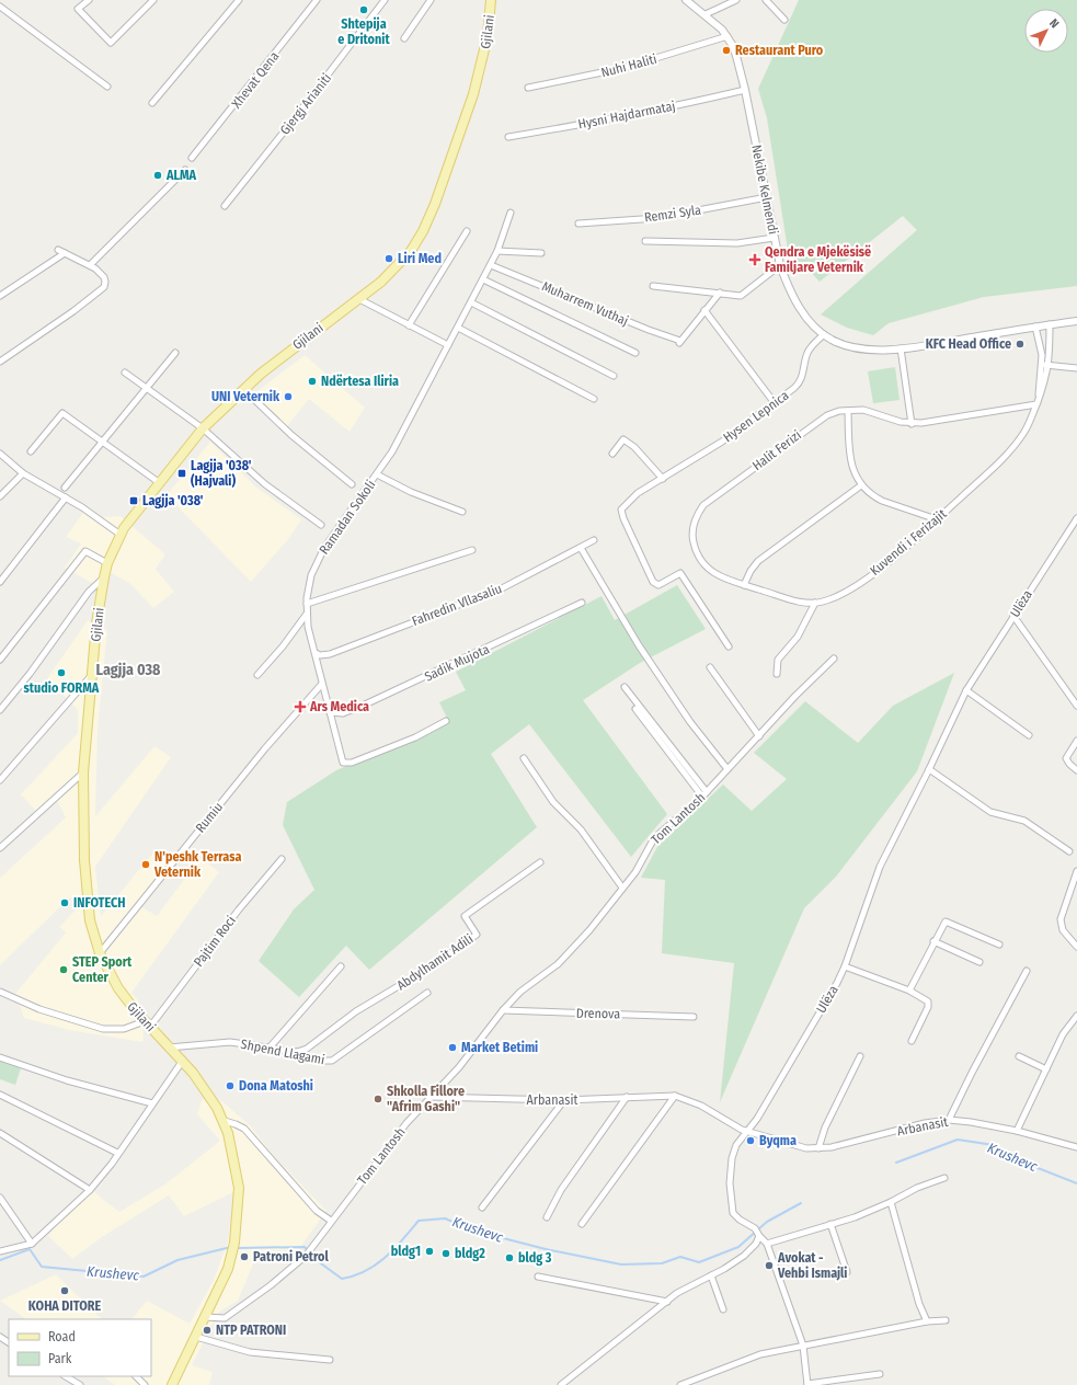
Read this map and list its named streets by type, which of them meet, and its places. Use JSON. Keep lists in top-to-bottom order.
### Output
{
  "streets": {
    "main road": ["Gjilani"],
    "street": [
      "Nuhi Haliti",
      "Xhevat Qena",
      "Gjergj Arianiti",
      "Hysni Hajdarmataj",
      "Nekibe Kelmendi",
      "Remzi Syla",
      "Muharrem Vuthaj",
      "Hysen Lepnica",
      "Halit Ferizi",
      "Ramadan Sokoli",
      "Kuvendi i Ferizajit",
      "Ulëza",
      "Fahredin Vllasaliu",
      "Sadik Mujota",
      "Rumiu",
      "Tom Lantosh",
      "Pajtim Roci",
      "Abdylhamit Adili",
      "Drenova",
      "Shpend Llagami",
      "Arbanasit"
    ]
  },
  "crossings": [
    ["Gjilani", "Rumiu"],
    ["Gjilani", "Tom Lantosh"],
    ["Gjilani", "Pajtim Roci"],
    ["Gjilani", "Shpend Llagami"],
    ["Nuhi Haliti", "Nekibe Kelmendi"],
    ["Hysni Hajdarmataj", "Nekibe Kelmendi"],
    ["Nekibe Kelmendi", "Remzi Syla"],
    ["Nekibe Kelmendi", "Hysen Lepnica"],
    ["Muharrem Vuthaj", "Ramadan Sokoli"],
    ["Halit Ferizi", "Kuvendi i Ferizajit"],
    ["Ramadan Sokoli", "Fahredin Vllasaliu"],
    ["Ramadan Sokoli", "Sadik Mujota"],
    ["Ramadan Sokoli", "Rumiu"],
    ["Ulëza", "Arbanasit"],
    ["Tom Lantosh", "Drenova"],
    ["Tom Lantosh", "Arbanasit"],
    ["Abdylhamit Adili", "Shpend Llagami"]
  ],
  "districts": ["Lagjja 038"],
  "water": ["Krushevc"],
  "places": {
    "other": [
      "Shtepija e Dritonit",
      "Restaurant Puro",
      "ALMA",
      "Liri Med",
      "KFC Head Office",
      "Ndërtesa Iliria",
      "UNI Veternik",
      "studio FORMA",
      "N'peshk Terrasa Veternik",
      "INFOTECH",
      "STEP Sport Center",
      "Market Betimi",
      "Dona Matoshi",
      "Shkolla Fillore \"Afrim Gashi\"",
      "Byqma",
      "bldg1",
      "bldg2",
      "Patroni Petrol",
      "bldg 3",
      "Avokat - Vehbi Ismajli",
      "KOHA DITORE",
      "NTP PATRONI"
    ],
    "health": ["Qendra e Mjekësisë Familjare Veternik", "Ars Medica"],
    "transit": ["Lagjja '038' (Hajvali)", "Lagjja '038'"]
  },
  "legend": ["Road", "Park"],
  "north": "top right"
}
